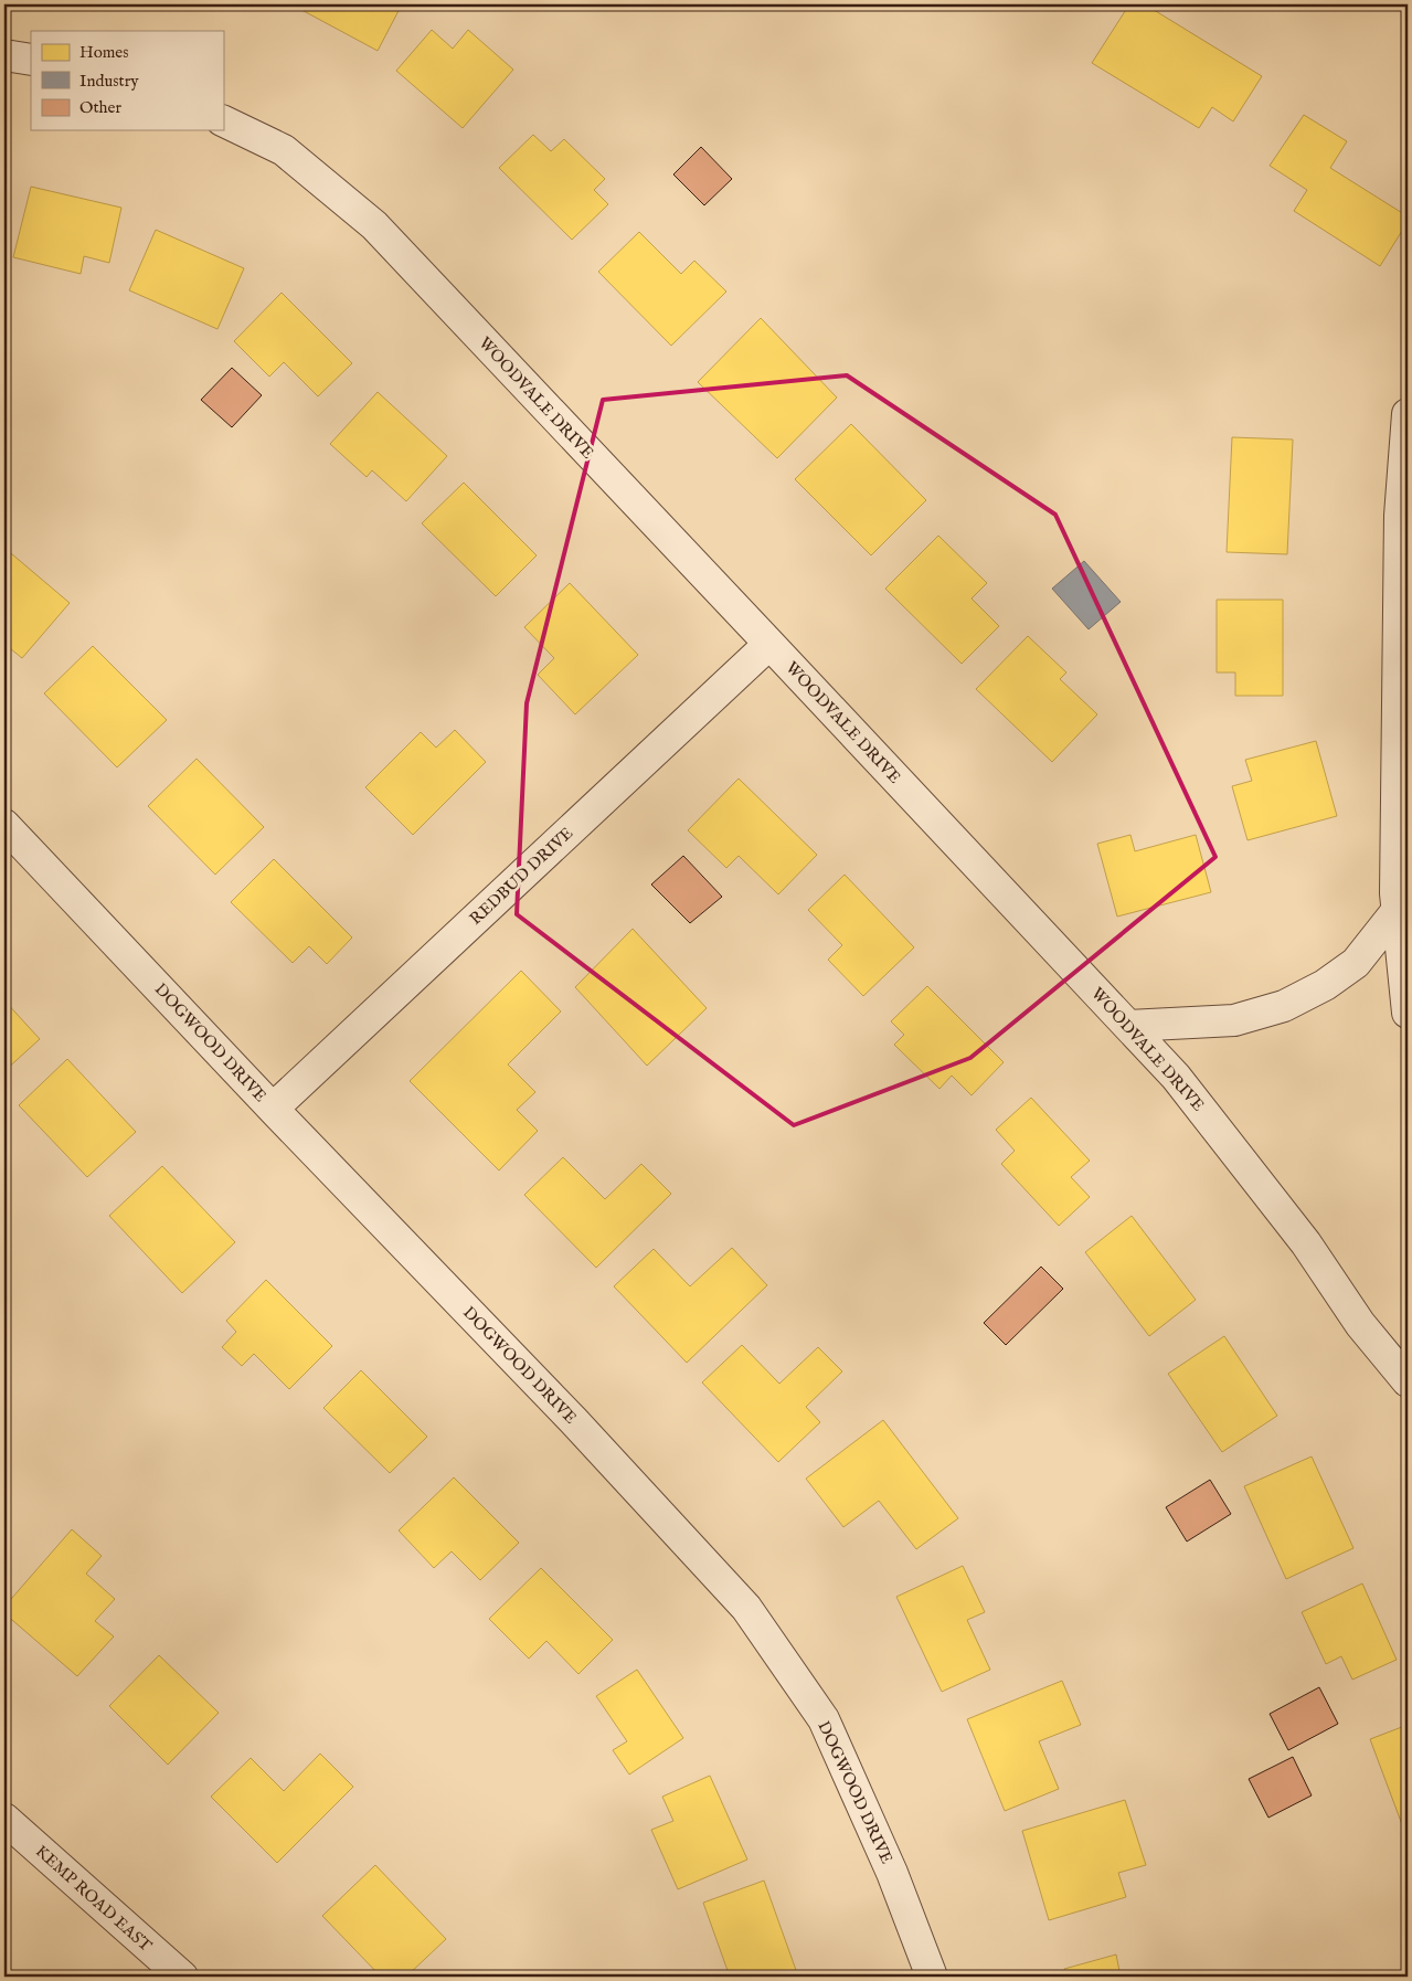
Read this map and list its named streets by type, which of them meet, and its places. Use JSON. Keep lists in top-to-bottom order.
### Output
{
  "streets": {
    "street": [
      "WOODVALE DRIVE",
      "REDBUD DRIVE",
      "DOGWOOD DRIVE",
      "KEMP ROAD EAST"
    ]
  },
  "crossings": [
    ["WOODVALE DRIVE", "REDBUD DRIVE"],
    ["REDBUD DRIVE", "DOGWOOD DRIVE"]
  ],
  "legend": ["Homes", "Industry", "Other"]
}
